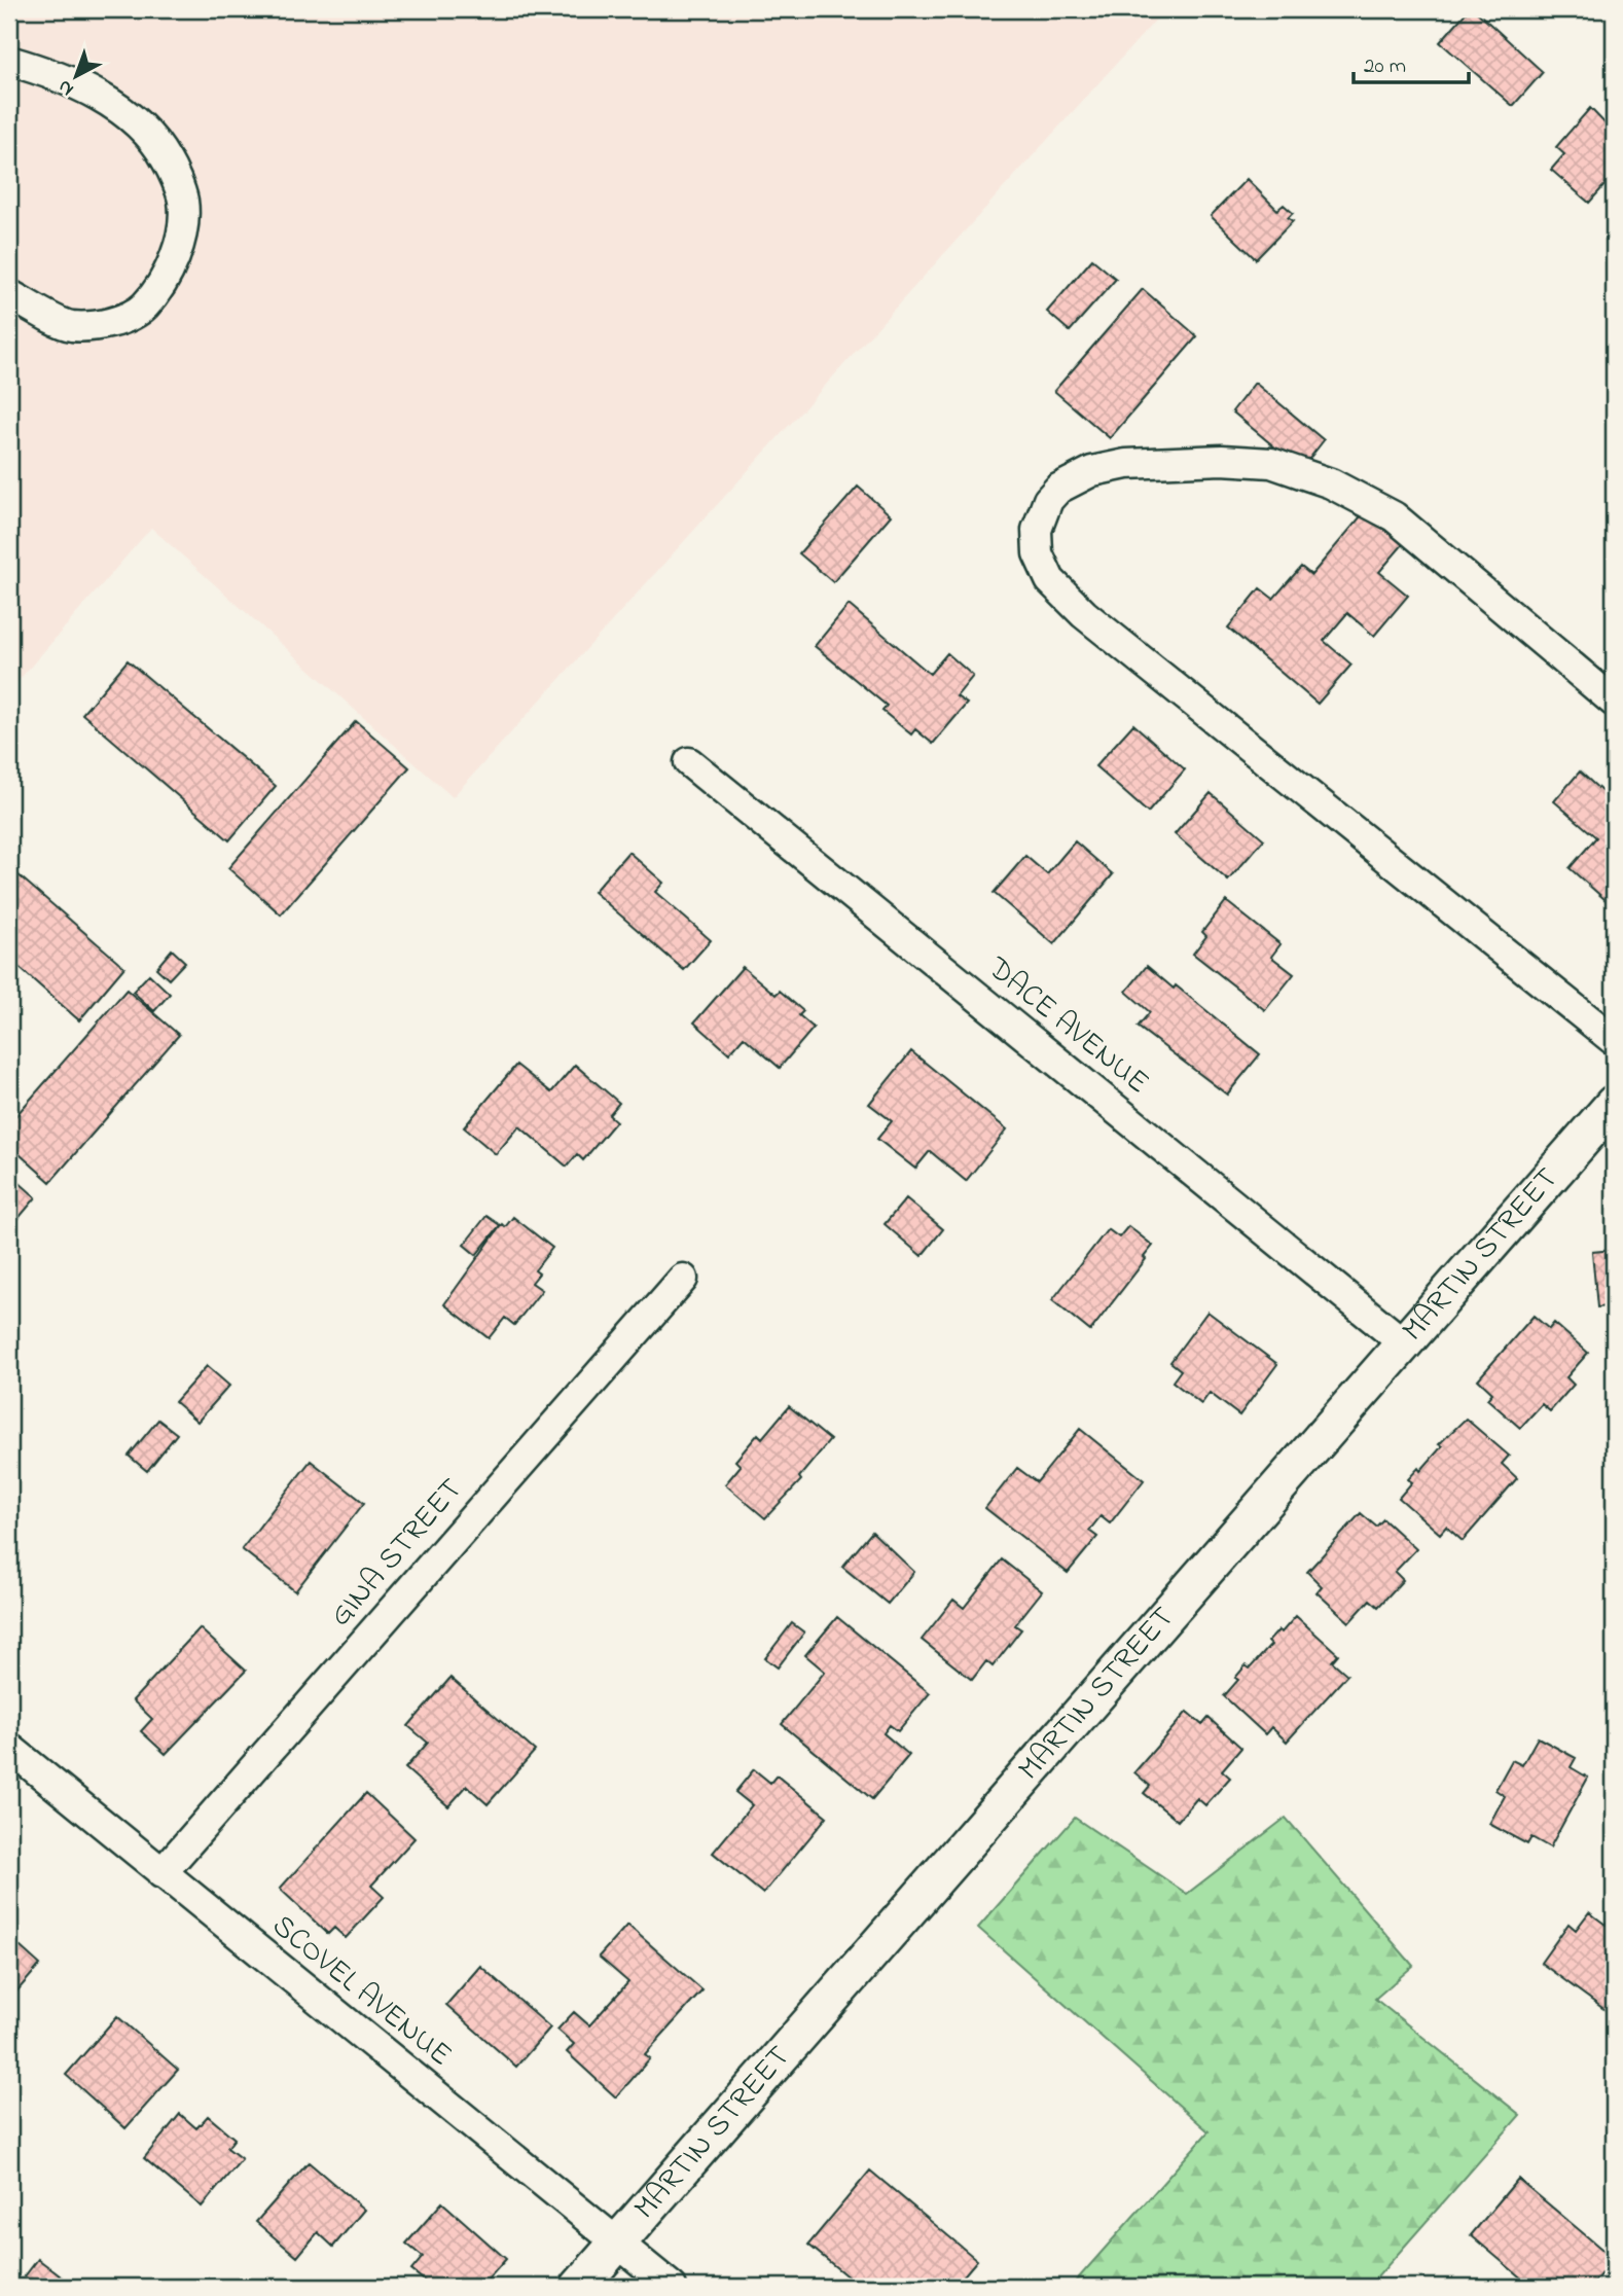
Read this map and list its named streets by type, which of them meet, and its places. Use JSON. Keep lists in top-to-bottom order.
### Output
{
  "streets": {
    "street": [
      "DACE AVENUE",
      "MARTIN STREET",
      "GINA STREET",
      "SCOVEL AVENUE"
    ]
  },
  "crossings": [
    ["DACE AVENUE", "MARTIN STREET"],
    ["MARTIN STREET", "SCOVEL AVENUE"],
    ["GINA STREET", "SCOVEL AVENUE"]
  ],
  "scale_bar": "20 m",
  "north": "bottom left"
}
